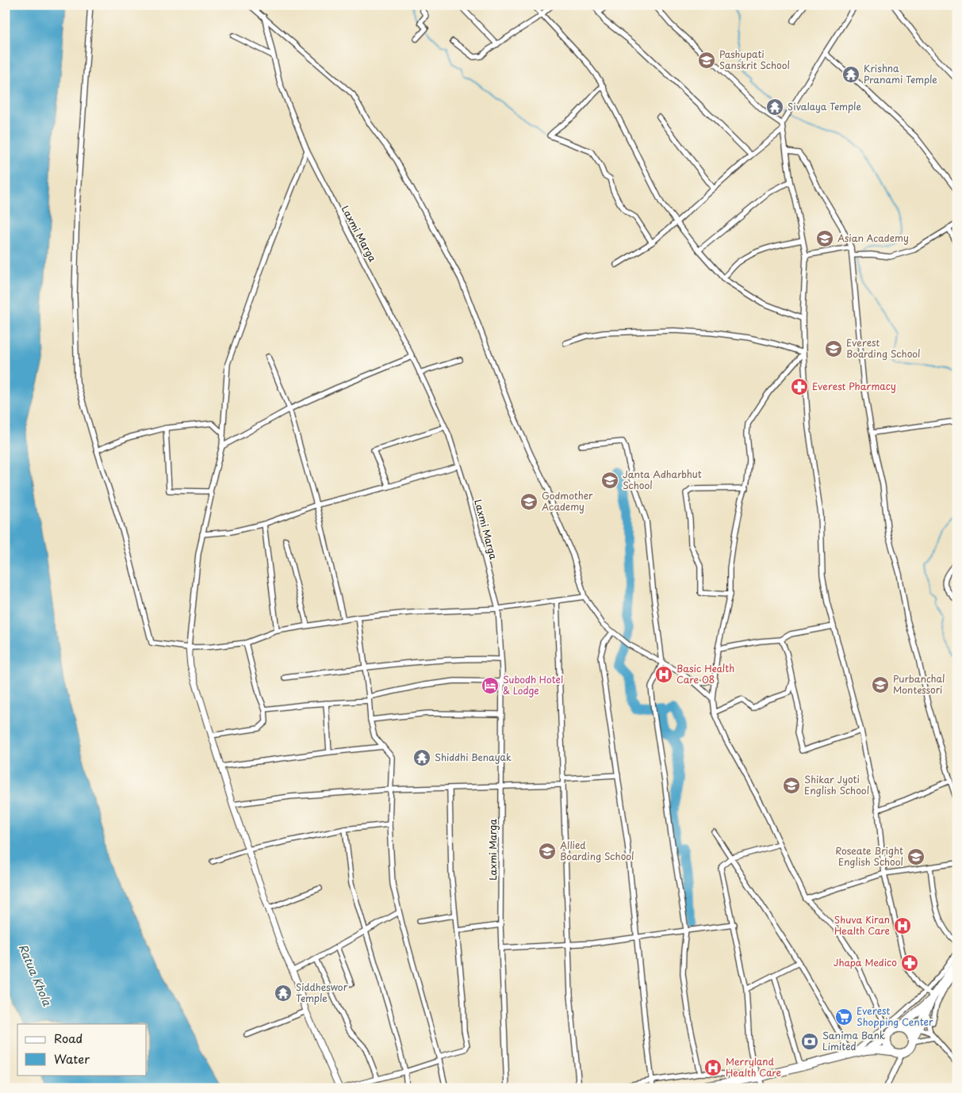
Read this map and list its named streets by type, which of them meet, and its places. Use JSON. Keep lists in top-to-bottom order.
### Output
{
  "streets": {
    "street": ["Laxmi Marga"]
  },
  "water": ["Ratua Khola"],
  "places": {
    "school or university": [
      "Pashupati Sanskrit School",
      "Asian Academy",
      "Everest Boarding School",
      "Janta Adharbhut School",
      "Godmother Academy",
      "Purbanchal Montessori",
      "Shikar Jyoti English School",
      "Allied Boarding School",
      "Roseate Bright English School"
    ],
    "temple": [
      "Krishna Pranami Temple",
      "Sivalaya Temple",
      "Shiddhi Benayak",
      "Siddheswor Temple"
    ],
    "pharmacy": ["Everest Pharmacy", "Jhapa Medico"],
    "hospital": ["Basic Health Care 08", "Shuva Kiran Health Care", "Merryland Health Care"],
    "hotel": ["Subodh Hotel & Lodge"],
    "supermarket": ["Everest Shopping Center"],
    "bank": ["Sanima Bank Limited"]
  },
  "legend": ["Road", "Water"]
}
